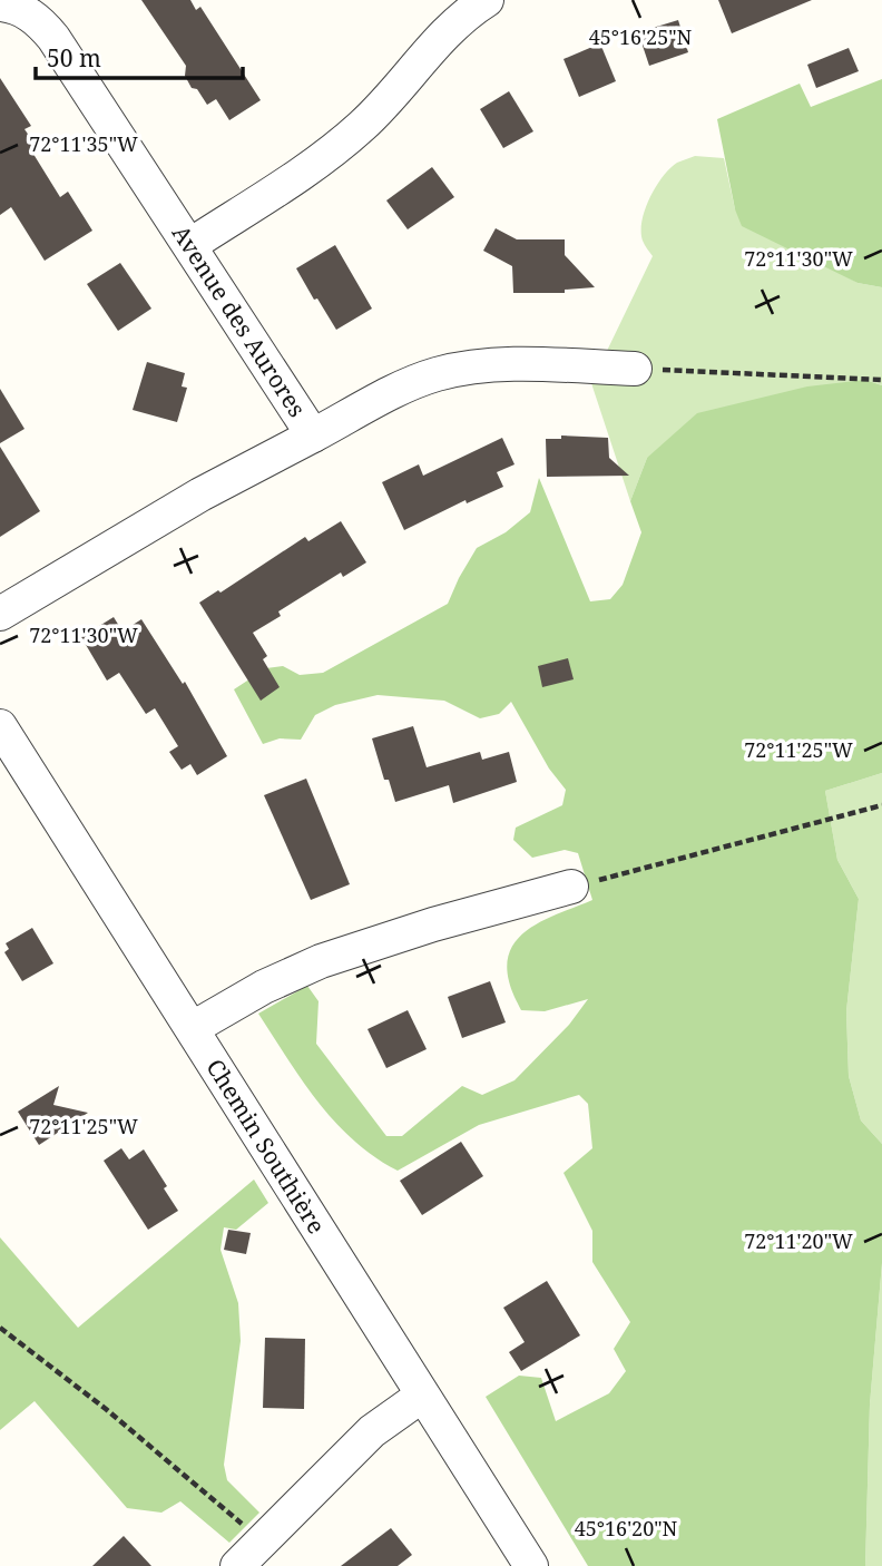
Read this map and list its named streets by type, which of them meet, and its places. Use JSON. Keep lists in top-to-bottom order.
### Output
{
  "streets": {
    "street": ["Avenue des Aurores", "Chemin Southière"]
  },
  "scale_bar": "50 m",
  "coordinates": [
    "45°16'25\"N",
    "72°11'35\"W",
    "72°11'30\"W",
    "72°11'25\"W",
    "72°11'20\"W",
    "45°16'20\"N"
  ]
}
